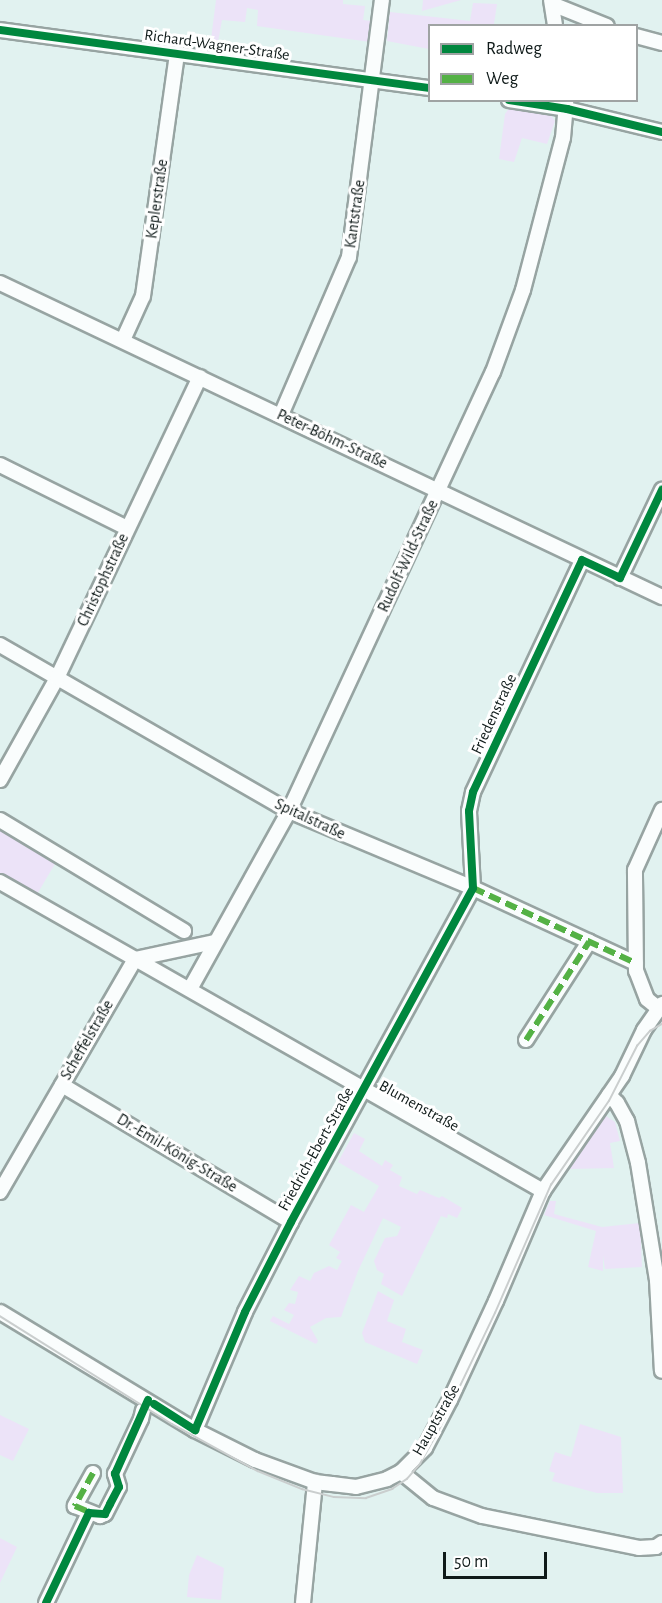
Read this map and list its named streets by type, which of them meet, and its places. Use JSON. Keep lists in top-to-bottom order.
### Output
{
  "streets": {
    "street": [
      "Richard-Wagner-Straße",
      "Keplerstraße",
      "Kantstraße",
      "Peter-Böhm-Straße",
      "Rudolf-Wild-Straße",
      "Christophstraße",
      "Friedenstraße",
      "Spitalstraße",
      "Scheffelstraße",
      "Blumenstraße",
      "Friedrich-Ebert-Straße",
      "Dr.-Emil-König-Straße",
      "Hauptstraße"
    ]
  },
  "crossings": [
    ["Richard-Wagner-Straße", "Keplerstraße"],
    ["Richard-Wagner-Straße", "Kantstraße"],
    ["Keplerstraße", "Peter-Böhm-Straße"],
    ["Kantstraße", "Peter-Böhm-Straße"],
    ["Peter-Böhm-Straße", "Rudolf-Wild-Straße"],
    ["Peter-Böhm-Straße", "Christophstraße"],
    ["Peter-Böhm-Straße", "Friedenstraße"],
    ["Rudolf-Wild-Straße", "Spitalstraße"],
    ["Rudolf-Wild-Straße", "Blumenstraße"],
    ["Christophstraße", "Spitalstraße"],
    ["Friedenstraße", "Spitalstraße"],
    ["Friedenstraße", "Friedrich-Ebert-Straße"],
    ["Spitalstraße", "Friedrich-Ebert-Straße"],
    ["Scheffelstraße", "Blumenstraße"],
    ["Scheffelstraße", "Dr.-Emil-König-Straße"],
    ["Blumenstraße", "Friedrich-Ebert-Straße"],
    ["Blumenstraße", "Hauptstraße"],
    ["Friedrich-Ebert-Straße", "Dr.-Emil-König-Straße"],
    ["Friedrich-Ebert-Straße", "Hauptstraße"]
  ],
  "legend": ["Radweg", "Weg"],
  "scale_bar": "50 m"
}
